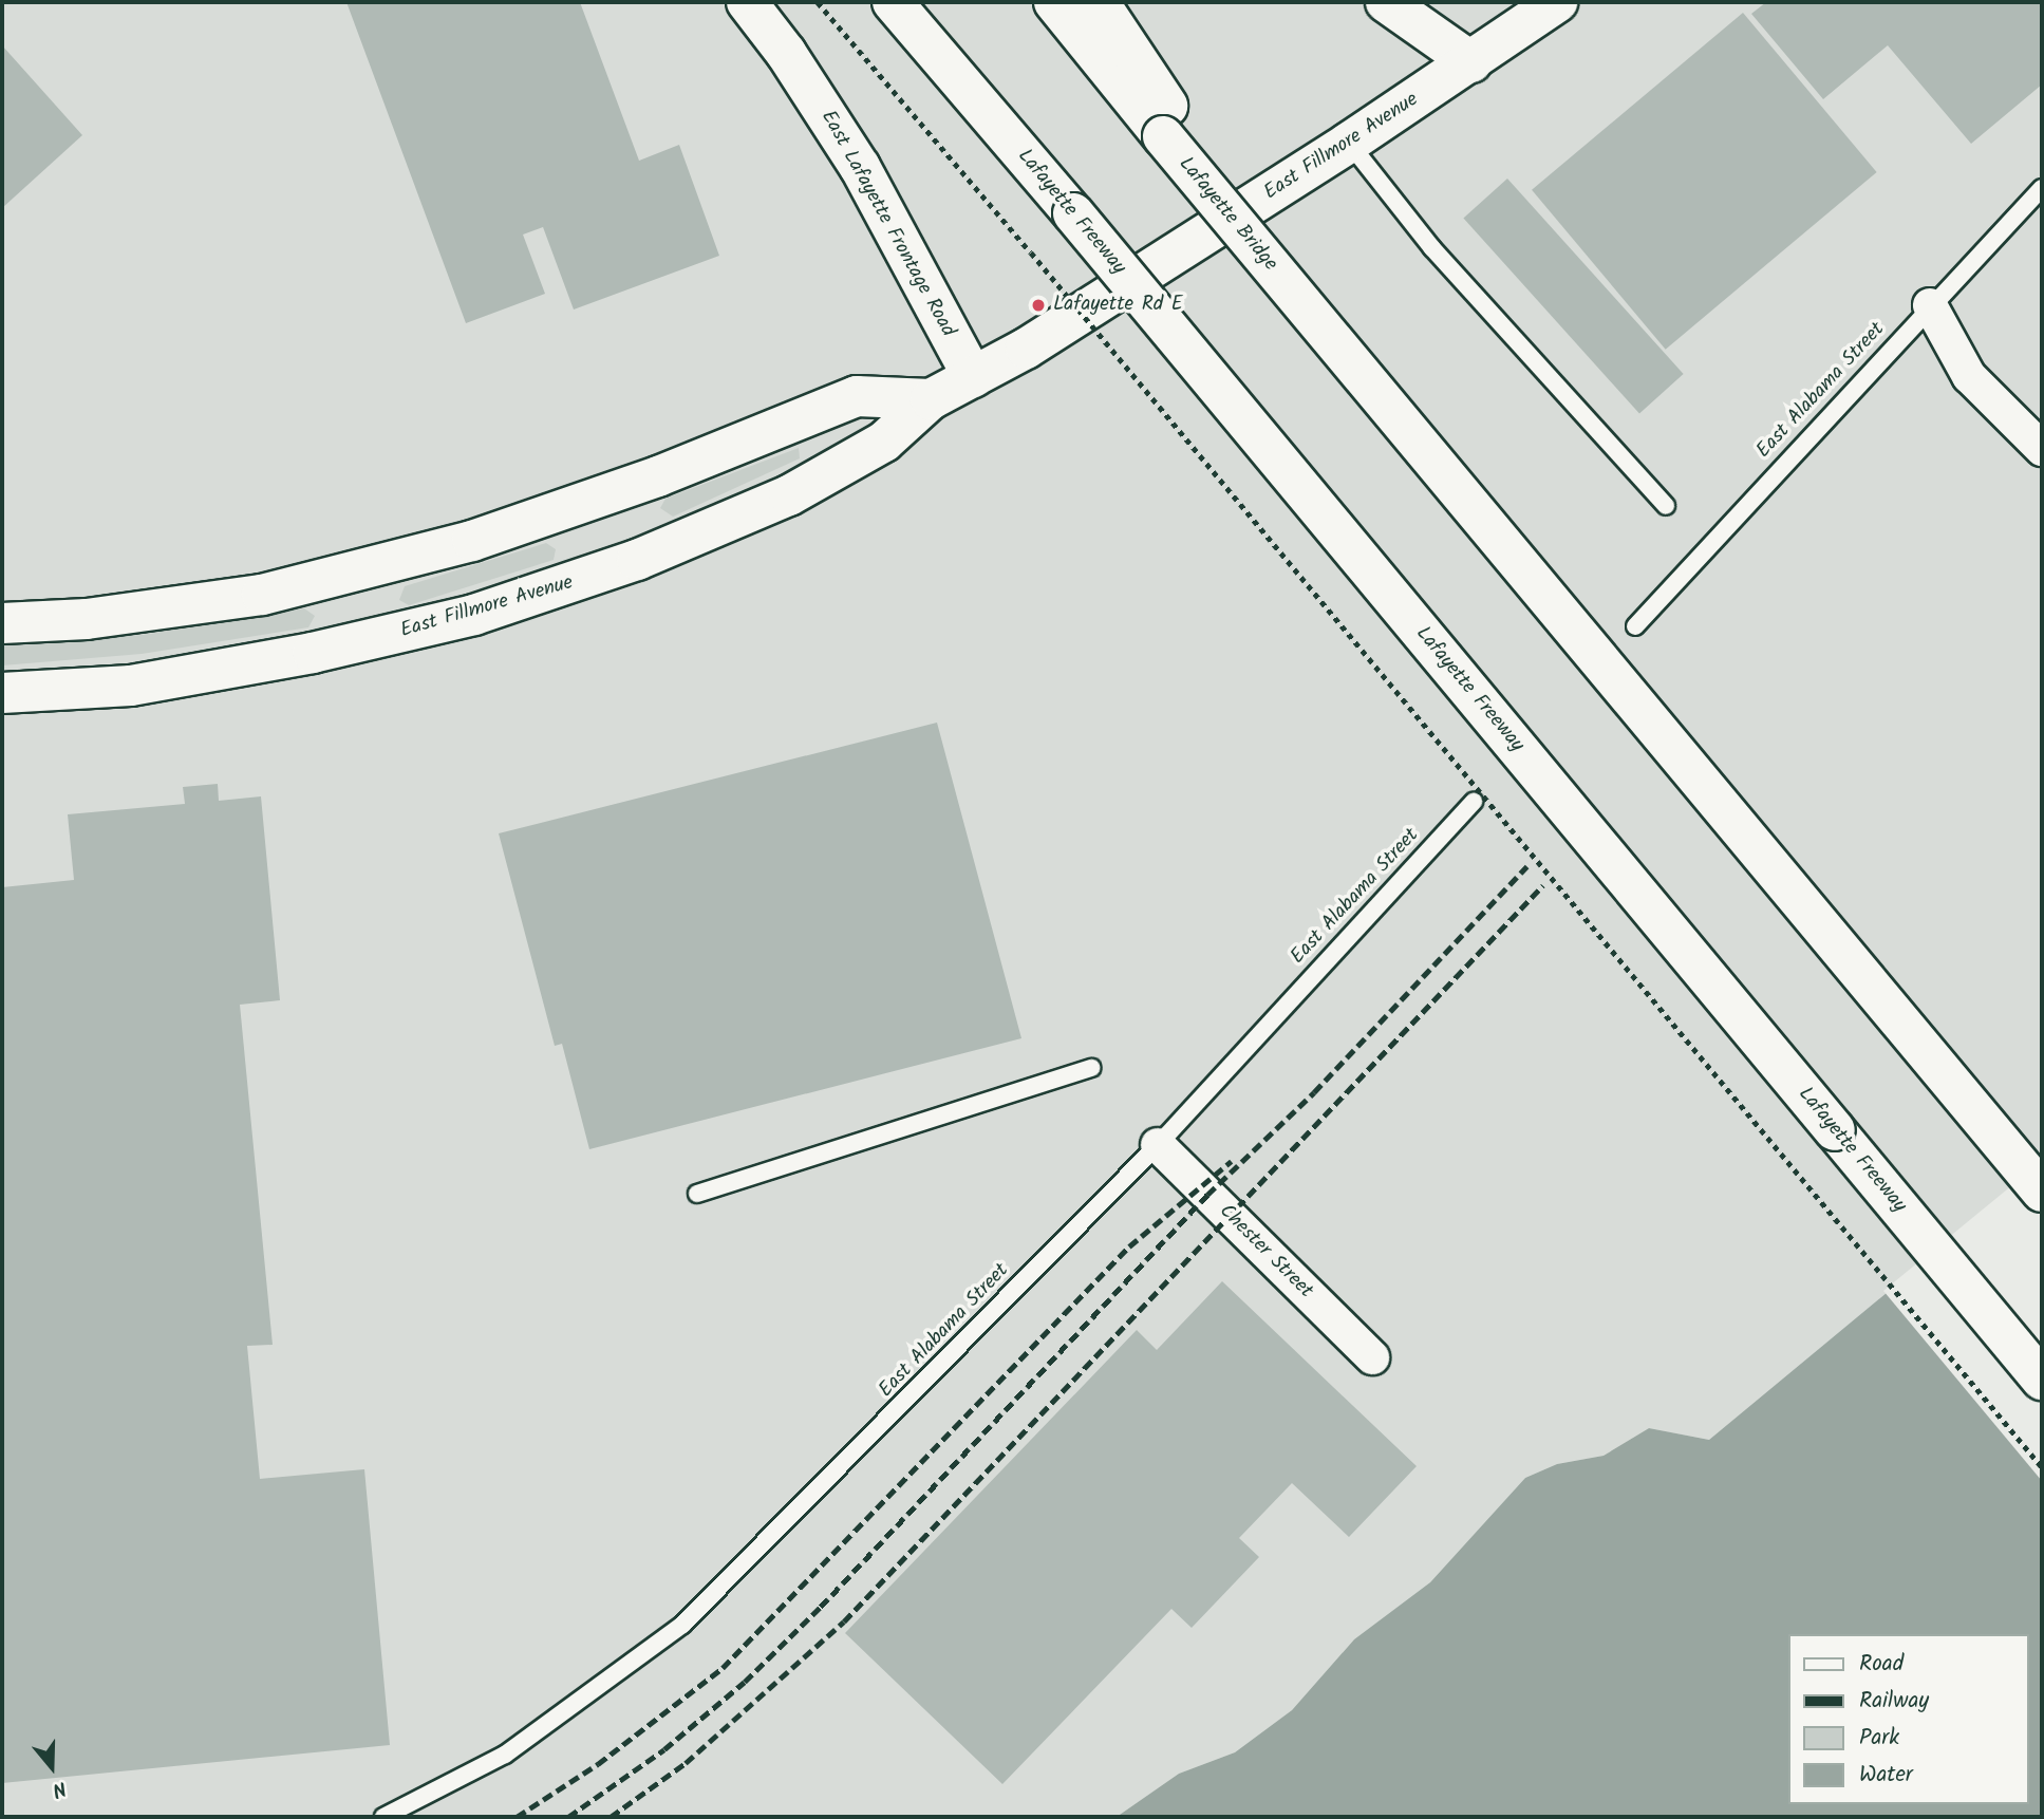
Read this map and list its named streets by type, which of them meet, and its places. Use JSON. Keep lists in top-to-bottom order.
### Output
{
  "streets": {
    "main road": ["East Fillmore Avenue", "Lafayette Freeway", "East Lafayette Frontage Road"],
    "street": ["Chester Street"],
    "lane": ["East Alabama Street"]
  },
  "crossings": [
    ["East Fillmore Avenue", "East Lafayette Frontage Road"],
    ["East Alabama Street", "Chester Street"]
  ],
  "places": ["Lafayette Rd E"],
  "legend": [
    "Road",
    "Railway",
    "Park",
    "Water"
  ],
  "north": "bottom"
}
